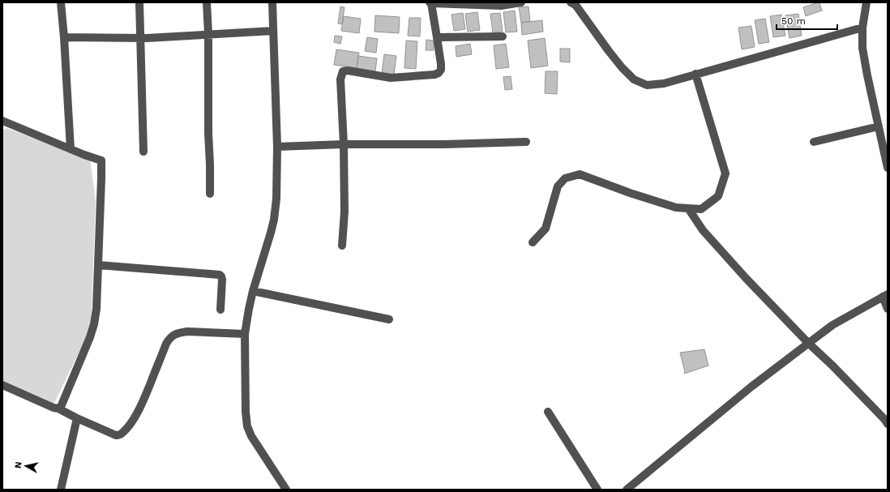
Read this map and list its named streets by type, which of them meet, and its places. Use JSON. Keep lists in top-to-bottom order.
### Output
{
  "scale_bar": "50 m",
  "north": "left"
}
